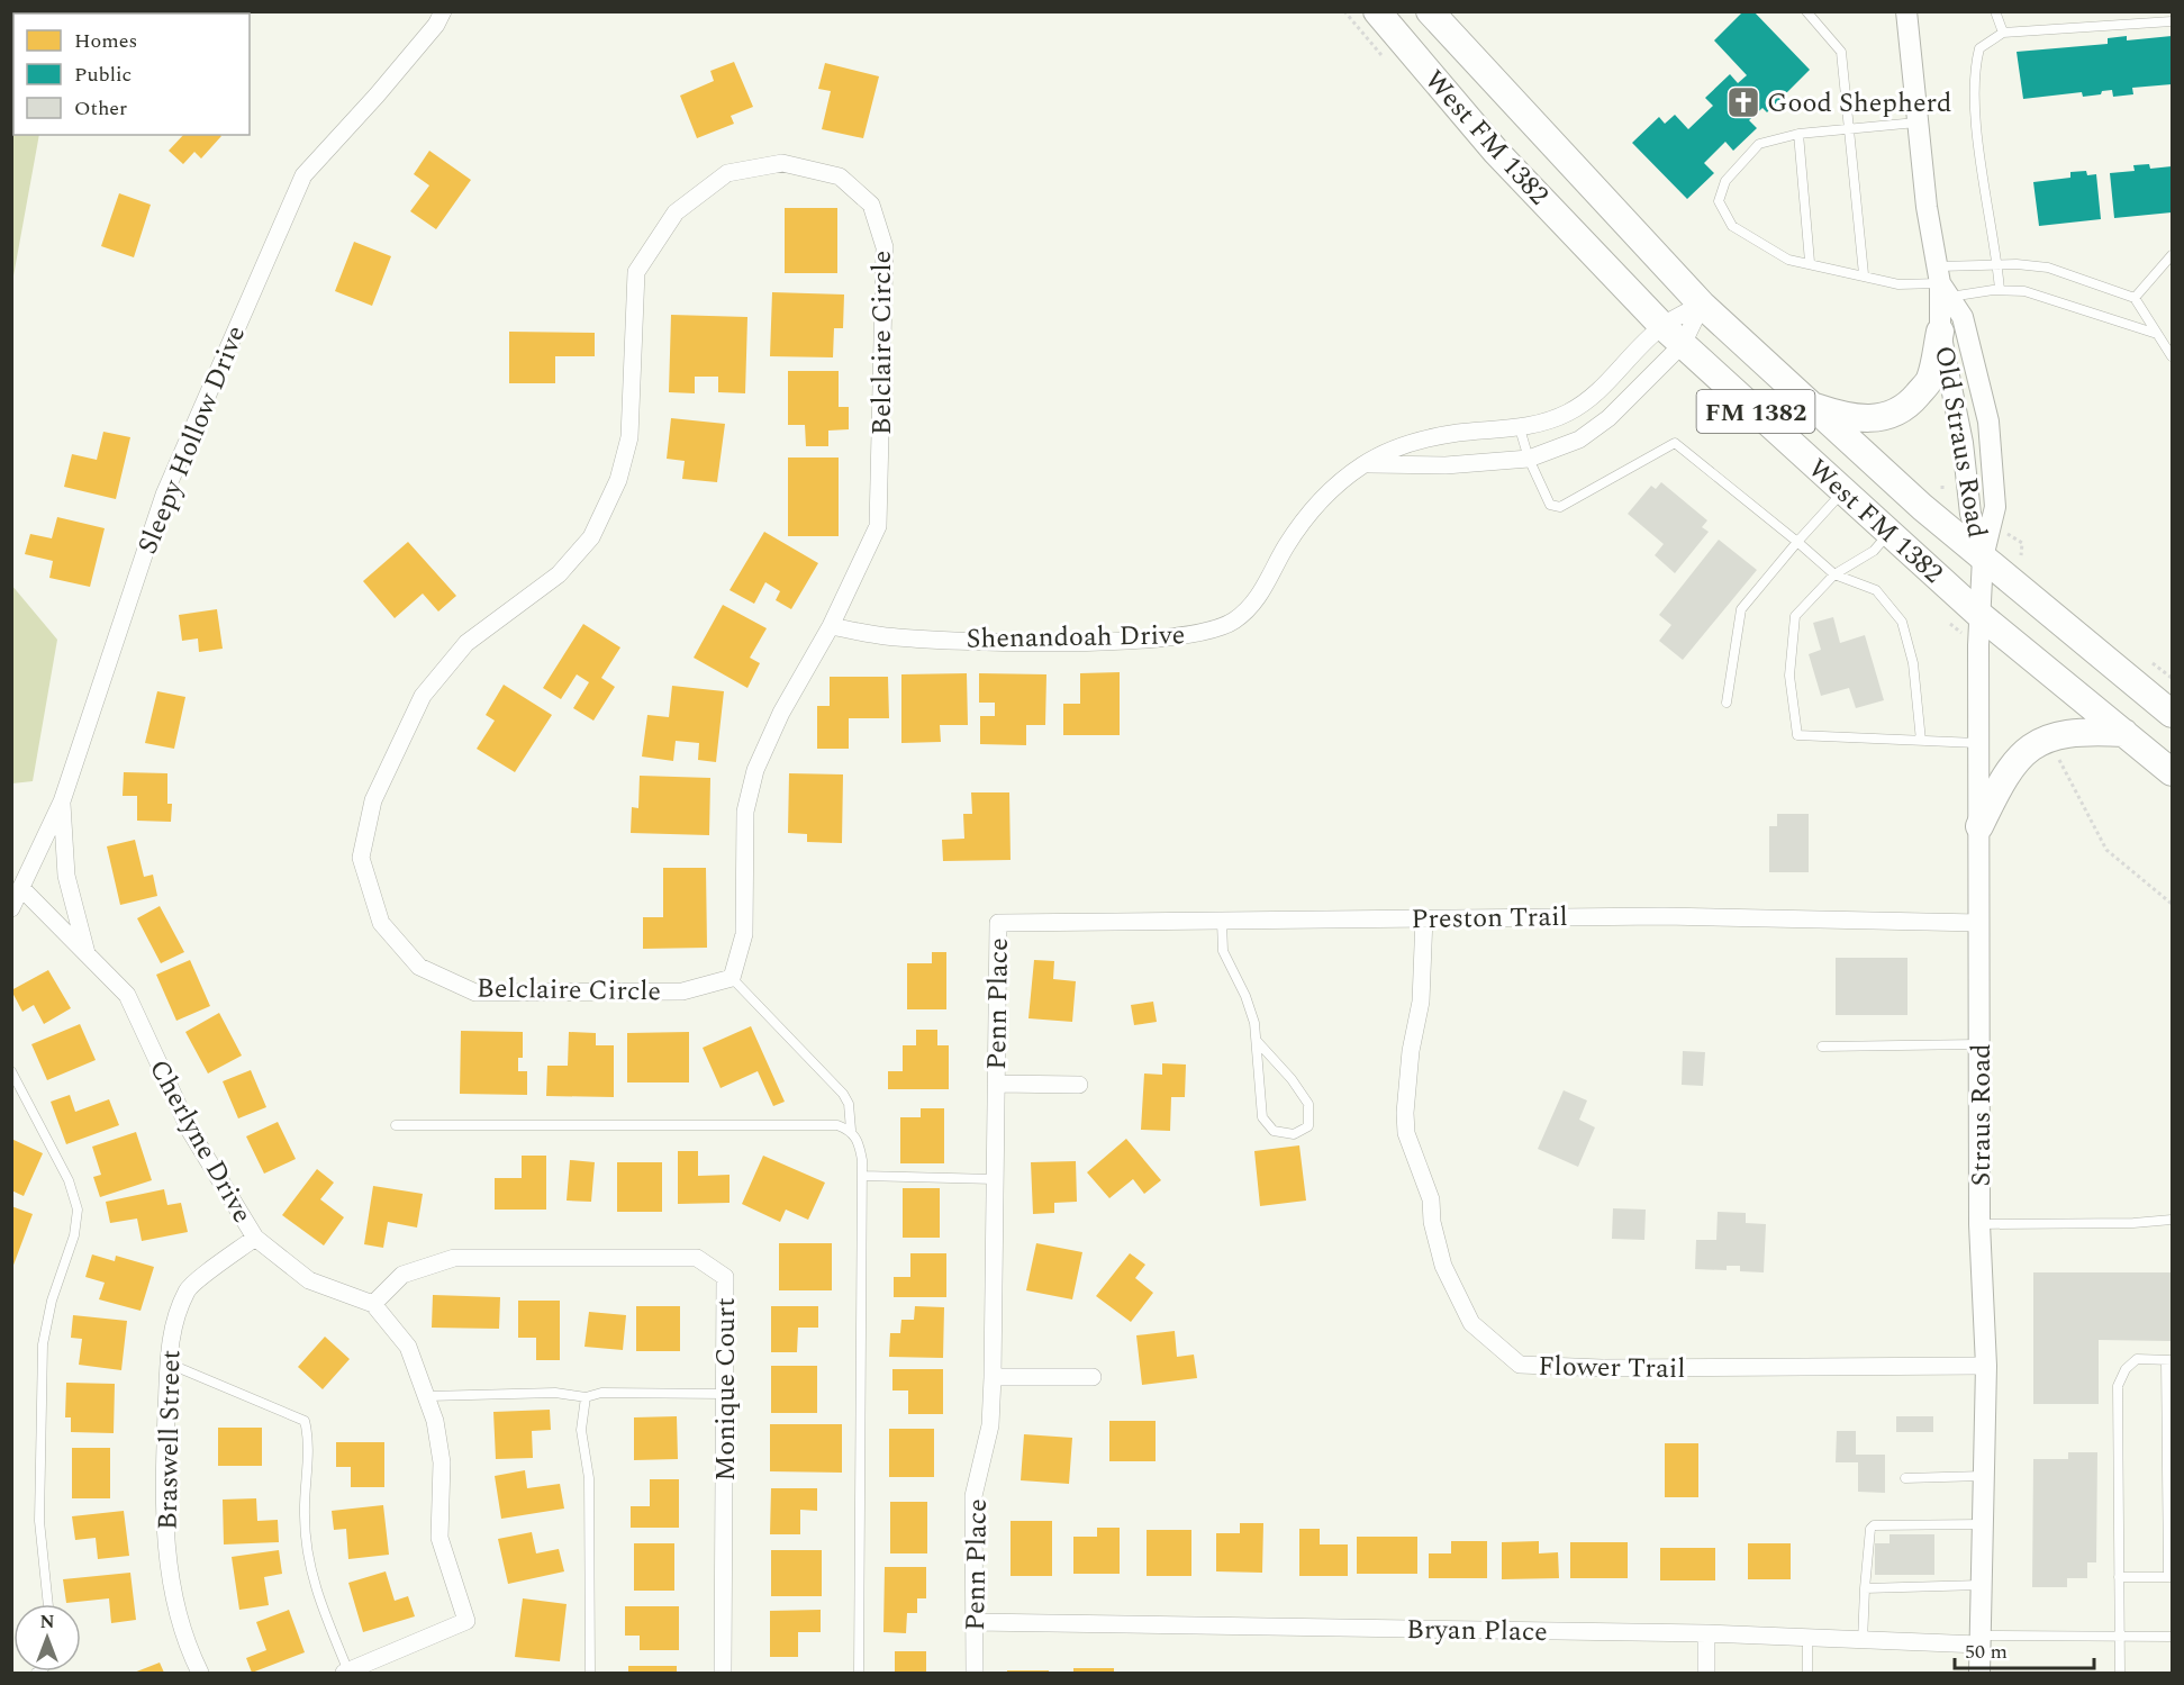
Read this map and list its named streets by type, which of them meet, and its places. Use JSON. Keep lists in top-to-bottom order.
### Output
{
  "streets": {
    "main road": ["West FM 1382", "FM 1382"],
    "street": [
      "Belclaire Circle",
      "Sleepy Hollow Drive",
      "Old Straus Road",
      "Shenandoah Drive",
      "Preston Trail",
      "Penn Place",
      "Straus Road",
      "Cherlyne Drive",
      "Flower Trail",
      "Monique Court",
      "Braswell Street",
      "Bryan Place"
    ]
  },
  "crossings": [
    ["West FM 1382", "Old Straus Road"],
    ["West FM 1382", "Shenandoah Drive"],
    ["West FM 1382", "Straus Road"],
    ["Belclaire Circle", "Shenandoah Drive"],
    ["Sleepy Hollow Drive", "Cherlyne Drive"],
    ["Old Straus Road", "Straus Road"],
    ["Preston Trail", "Penn Place"],
    ["Preston Trail", "Straus Road"],
    ["Preston Trail", "Flower Trail"],
    ["Penn Place", "Bryan Place"],
    ["Straus Road", "Flower Trail"],
    ["Straus Road", "Bryan Place"],
    ["Cherlyne Drive", "Monique Court"],
    ["Cherlyne Drive", "Braswell Street"]
  ],
  "places": {
    "church": ["Good Shepherd"]
  },
  "legend": ["Homes", "Public", "Other"],
  "scale_bar": "50 m",
  "north": "top"
}
